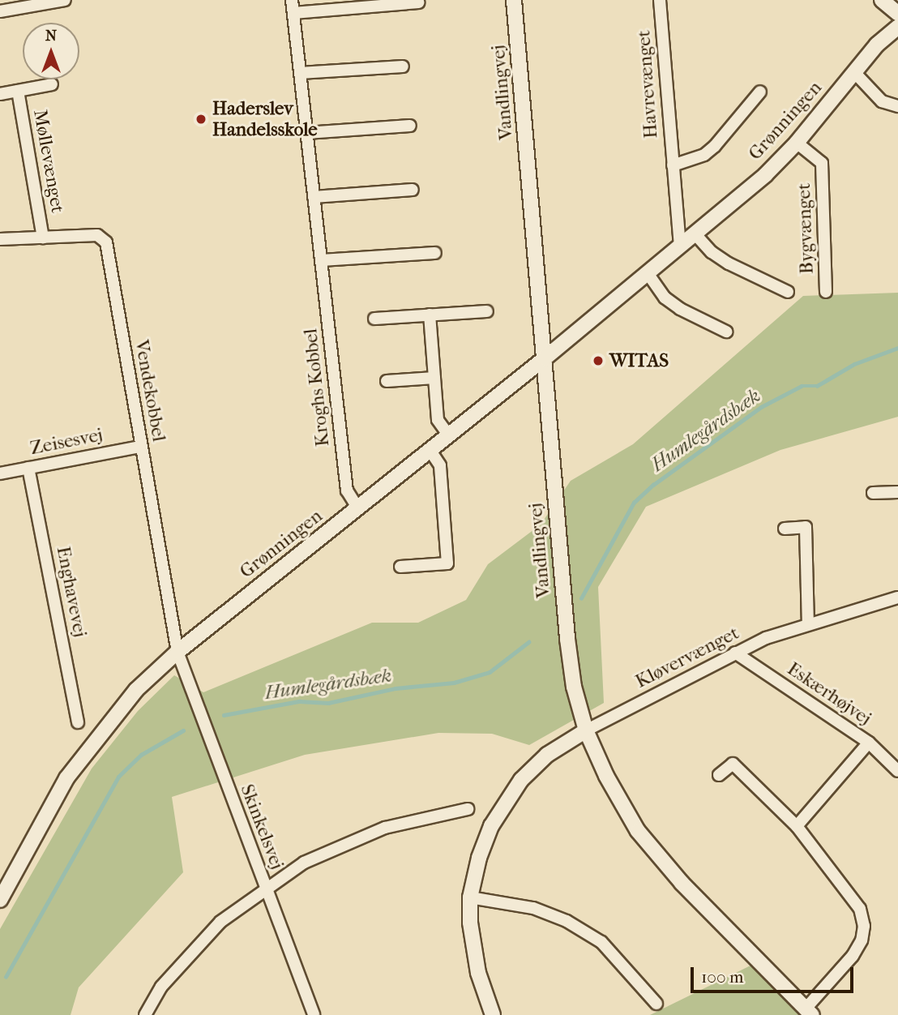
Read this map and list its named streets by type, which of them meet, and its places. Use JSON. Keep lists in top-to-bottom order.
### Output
{
  "streets": {
    "street": [
      "Havrevænget",
      "Vandlingvej",
      "Grønningen",
      "Møllevænget",
      "Bygvænget",
      "Kroghs Kobbel",
      "Vendekobbel",
      "Zeisesvej",
      "Enghavevej",
      "Kløvervænget",
      "Eskærhøjvej",
      "Skinkelsvej"
    ]
  },
  "crossings": [
    ["Havrevænget", "Grønningen"],
    ["Vandlingvej", "Grønningen"],
    ["Vandlingvej", "Kløvervænget"],
    ["Grønningen", "Bygvænget"],
    ["Grønningen", "Kroghs Kobbel"],
    ["Grønningen", "Vendekobbel"],
    ["Grønningen", "Skinkelsvej"],
    ["Møllevænget", "Vendekobbel"],
    ["Vendekobbel", "Zeisesvej"],
    ["Vendekobbel", "Skinkelsvej"],
    ["Zeisesvej", "Enghavevej"],
    ["Kløvervænget", "Eskærhøjvej"]
  ],
  "water": ["Humlegårdsbæk"],
  "places": ["Haderslev Handelsskole", "WITAS"],
  "scale_bar": "100 m",
  "north": "top"
}
